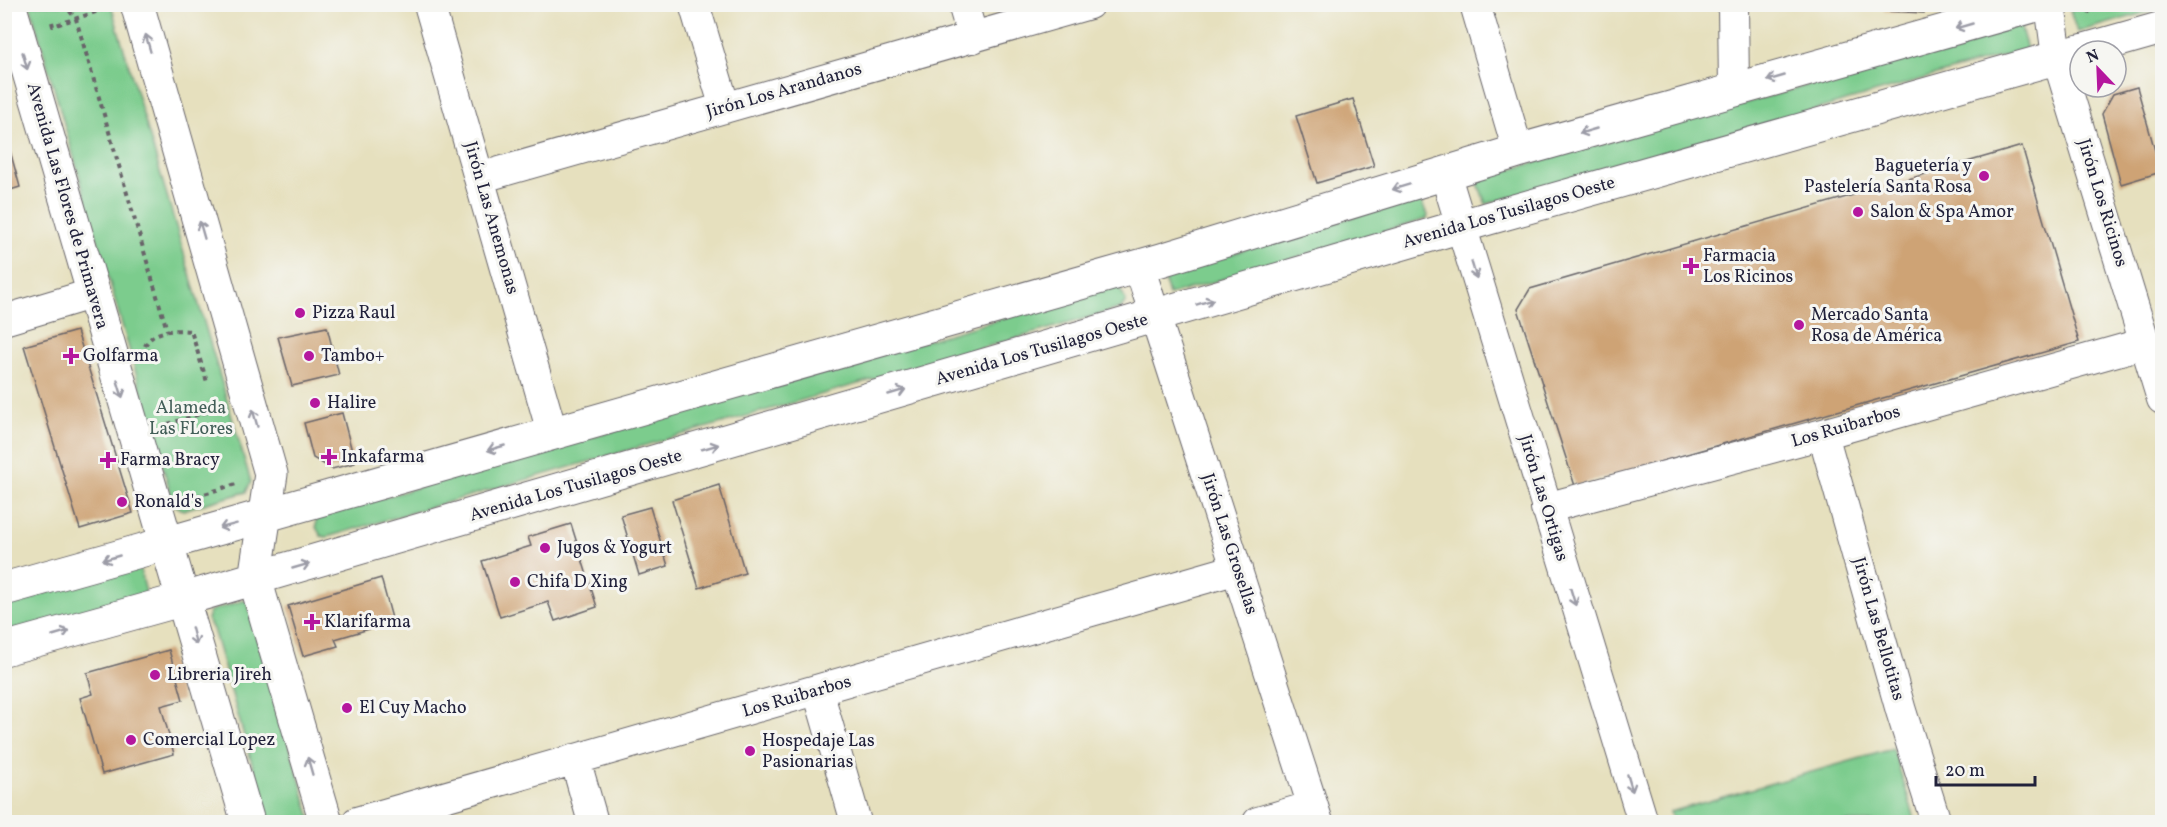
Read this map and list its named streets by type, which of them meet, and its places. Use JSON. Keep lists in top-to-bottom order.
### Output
{
  "streets": {
    "main road": ["Avenida Las Flores de Primavera", "Avenida Los Tusilagos Oeste"],
    "street": [
      "Jirón Los Arandanos",
      "Jirón Los Ricinos",
      "Jirón Las Anemonas",
      "Los Ruibarbos",
      "Jirón Las Ortigas",
      "Jirón Las Grosellas",
      "Jirón Las Bellotitas"
    ]
  },
  "crossings": [
    ["Jirón Los Arandanos", "Jirón Las Anemonas"],
    ["Jirón Los Ricinos", "Los Ruibarbos"],
    ["Avenida Las Flores de Primavera", "Avenida Los Tusilagos Oeste"],
    ["Avenida Los Tusilagos Oeste", "Jirón Las Ortigas"],
    ["Avenida Los Tusilagos Oeste", "Jirón Las Grosellas"],
    ["Los Ruibarbos", "Jirón Las Ortigas"],
    ["Los Ruibarbos", "Jirón Las Grosellas"],
    ["Los Ruibarbos", "Jirón Las Bellotitas"]
  ],
  "one_way": ["Jirón Las Ortigas"],
  "parks": ["Alameda Las FLores"],
  "places": {
    "other": [
      "Baguetería y Pastelería Santa Rosa",
      "Salon & Spa Amor",
      "Pizza Raul",
      "Mercado Santa Rosa de América",
      "Tambo+",
      "Halire",
      "Ronald's",
      "Jugos & Yogurt",
      "Chifa D Xing",
      "Libreria Jireh",
      "El Cuy Macho",
      "Comercial Lopez",
      "Hospedaje Las Pasionarias"
    ],
    "health": [
      "Farmacia Los Ricinos",
      "Golfarma",
      "Inkafarma",
      "Farma Bracy",
      "Klarifarma"
    ]
  },
  "scale_bar": "20 m",
  "north": "top left"
}
